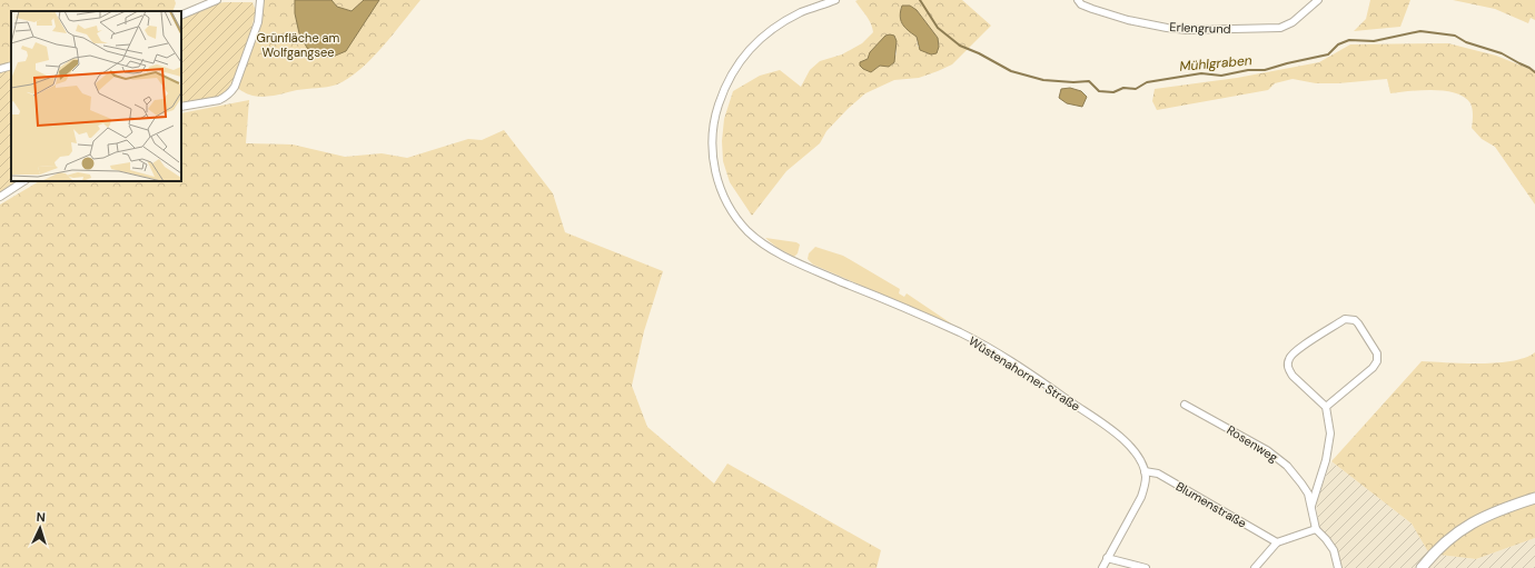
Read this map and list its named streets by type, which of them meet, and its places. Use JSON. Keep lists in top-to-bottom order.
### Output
{
  "streets": {
    "street": [
      "Erlengrund",
      "Wüstenahorner Straße",
      "Rosenweg",
      "Blumenstraße"
    ]
  },
  "crossings": [
    ["Wüstenahorner Straße", "Blumenstraße"]
  ],
  "water": ["Mühlgraben"],
  "parks": ["Grünfläche am Wolfgangsee"],
  "north": "top"
}
